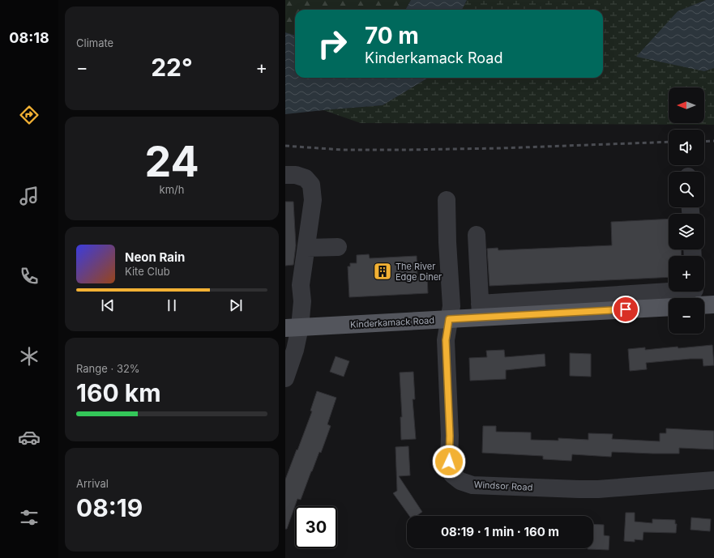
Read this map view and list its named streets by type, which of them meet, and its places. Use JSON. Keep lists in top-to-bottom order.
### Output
{
  "streets": {
    "main road": ["Kinderkamack Road"],
    "street": ["Windsor Road"]
  },
  "crossings": [
    ["Kinderkamack Road", "Windsor Road"]
  ],
  "places": {
    "building": ["The River Edge Diner"]
  },
  "north": "left",
  "page": {
    "tabs": "08:18",
    "tile": [
      "Climate",
      ["24", "km/h"],
      ["Range · 32%", "160 km"],
      ["Arrival", "08:19"]
    ],
    "turn": ["70 m", "Kinderkamack Road"],
    "heat": ["−", "22°", "+"],
    "map_buttons": ["+", "−"],
    "song": ["Neon Rain", "Kite Club"],
    "limit": "30",
    "trip": "08:19 · 1 min · 160 m"
  }
}
